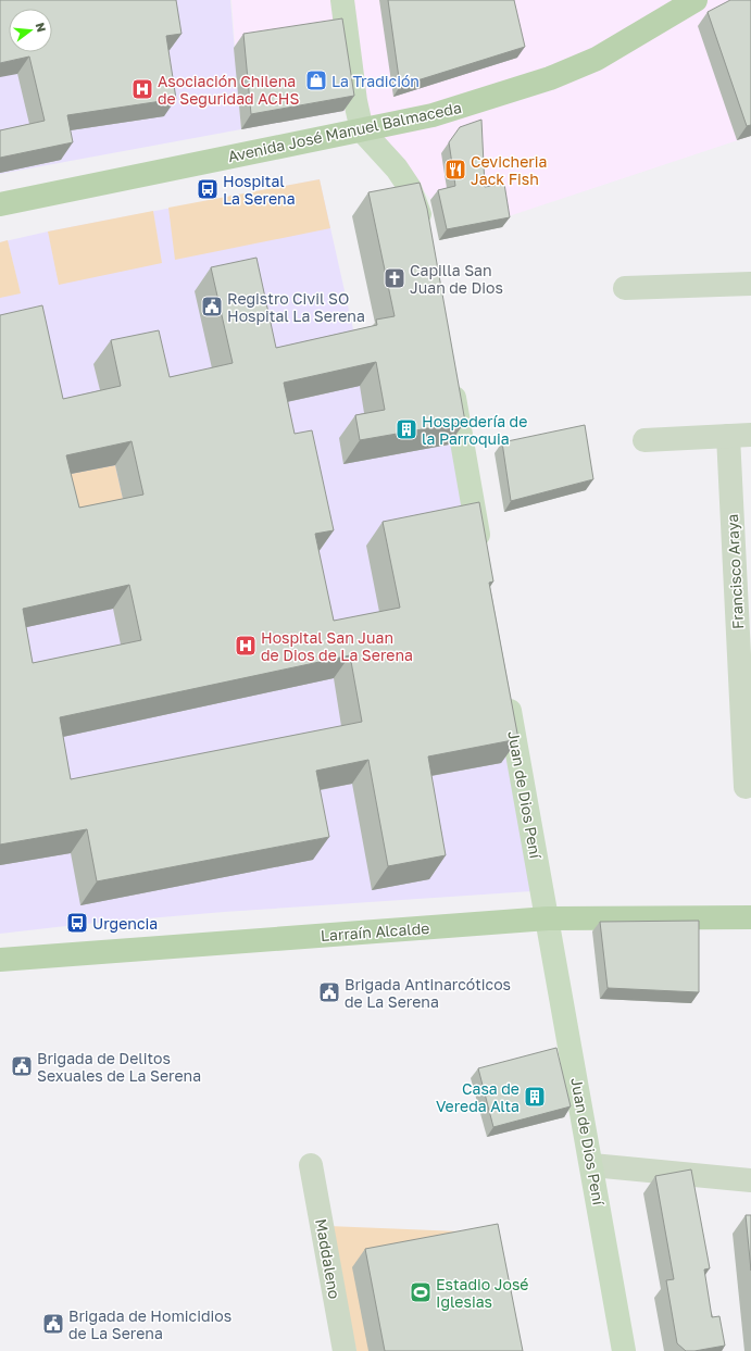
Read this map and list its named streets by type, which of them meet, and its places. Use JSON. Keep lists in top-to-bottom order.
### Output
{
  "streets": {
    "main road": ["Avenida José Manuel Balmaceda", "Juan de Dios Pení", "Larraín Alcalde"],
    "street": ["Francisco Araya", "Maddaleno"]
  },
  "crossings": [
    ["Juan de Dios Pení", "Larraín Alcalde"]
  ],
  "places": {
    "shop": ["La Tradición"],
    "hospital": ["Asociación Chilena de Seguridad ACHS", "Hospital San Juan de Dios de La Serena"],
    "restaurant": ["Cevicheria Jack Fish"],
    "bus stop": ["Hospital La Serena", "Urgencia"],
    "church": ["Capilla San Juan de Dios"],
    "public building": [
      "Registro Civil SO Hospital La Serena",
      "Brigada Antinarcóticos de La Serena",
      "Brigada de Delitos Sexuales de La Serena",
      "Brigada de Homicidios de La Serena"
    ],
    "building": ["Hospedería de la Parroquia", "Casa de Vereda Alta"],
    "sports": ["Estadio José Iglesias"]
  },
  "north": "right"
}
